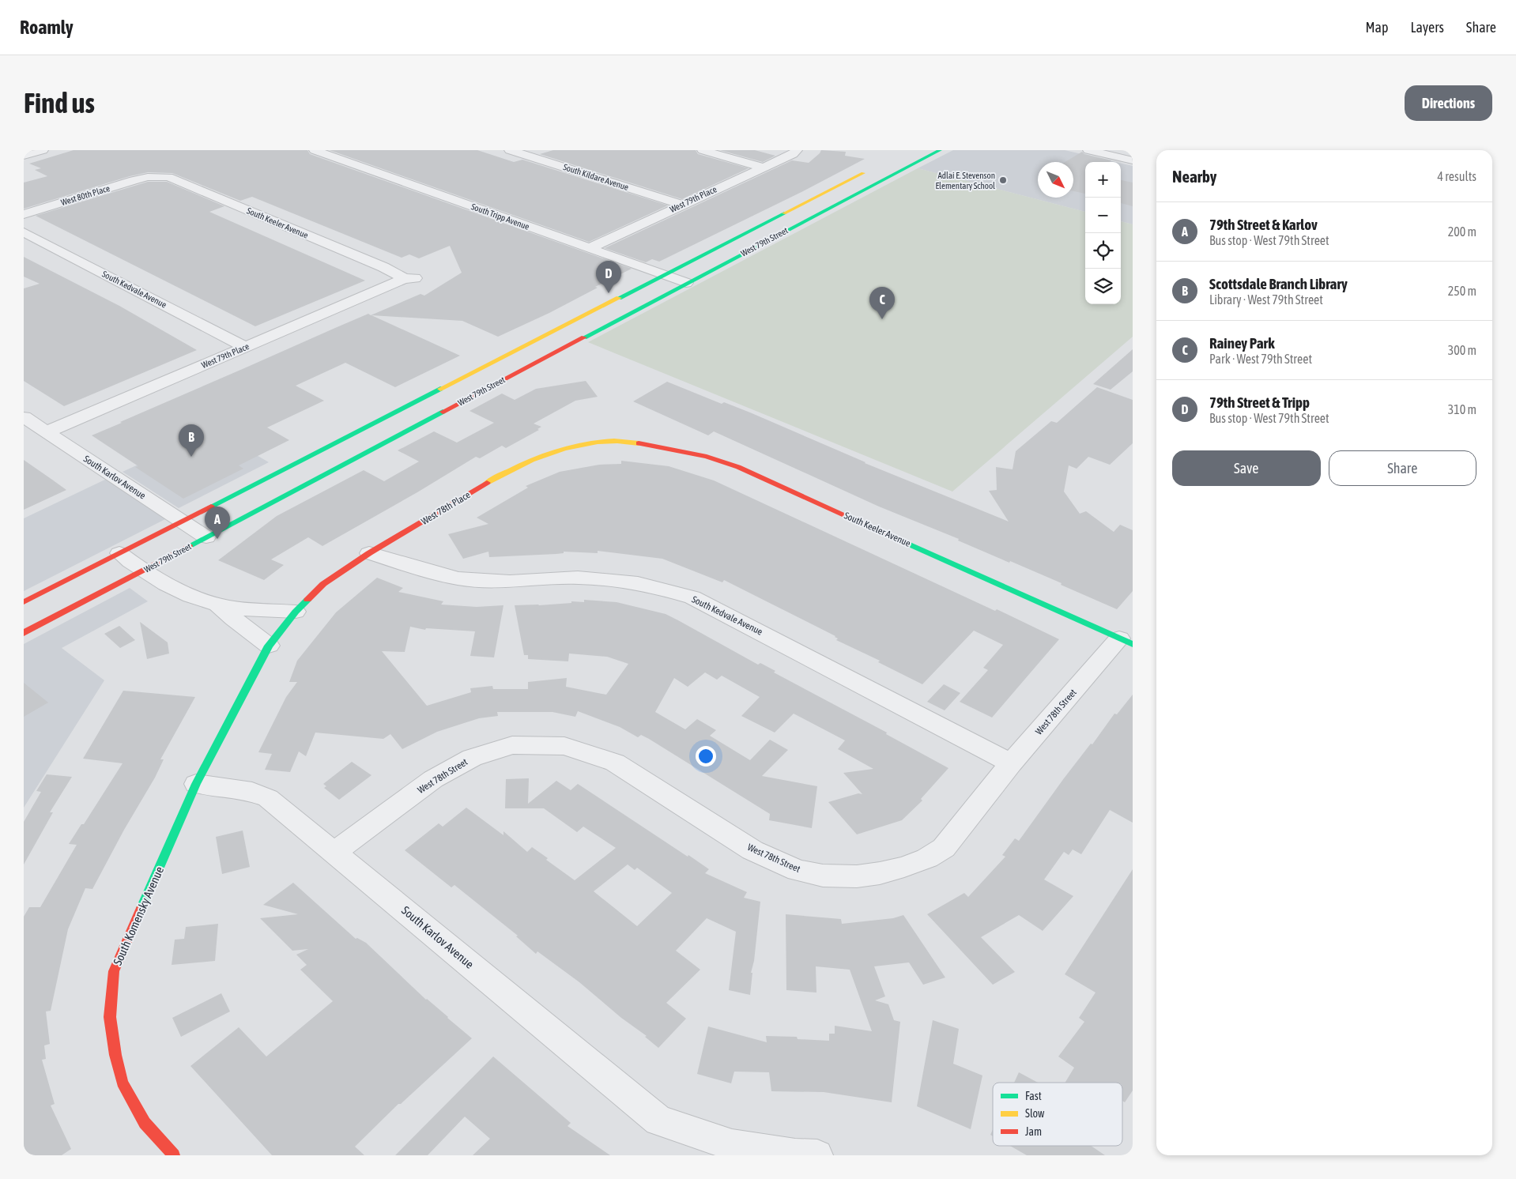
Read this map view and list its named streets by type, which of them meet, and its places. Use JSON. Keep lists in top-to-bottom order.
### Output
{
  "streets": {
    "main road": [
      "South Keeler Avenue",
      "West 79th Street",
      "West 78th Place",
      "South Komensky Avenue"
    ],
    "street": [
      "South Kildare Avenue",
      "West 80th Place",
      "West 79th Place",
      "South Tripp Avenue",
      "South Kedvale Avenue",
      "South Karlov Avenue",
      "West 78th Street"
    ]
  },
  "crossings": [
    ["South Kildare Avenue", "West 79th Place"],
    ["West 80th Place", "South Keeler Avenue"],
    ["West 79th Place", "South Tripp Avenue"],
    ["West 79th Place", "South Keeler Avenue"],
    ["West 79th Place", "South Kedvale Avenue"],
    ["West 79th Place", "South Karlov Avenue"],
    ["South Tripp Avenue", "West 79th Street"],
    ["South Keeler Avenue", "West 78th Place"],
    ["South Keeler Avenue", "West 78th Street"],
    ["West 79th Street", "South Karlov Avenue"],
    ["South Kedvale Avenue", "West 78th Place"],
    ["South Kedvale Avenue", "West 78th Street"],
    ["South Karlov Avenue", "West 78th Street"],
    ["South Karlov Avenue", "South Komensky Avenue"]
  ],
  "places": ["Adlai E. Stevenson Elementary School"],
  "legend": ["Fast", "Slow", "Jam"],
  "north": "bottom right",
  "page": {
    "header": "Roamly",
    "nav": ["Map", "Layers", "Share"],
    "buttons": [
      "Directions",
      ["Save", "Share"]
    ],
    "title": "Find us",
    "heading": ["Nearby", "4 results"],
    "map_buttons": ["+", "−"],
    "list": [
      {
        "mark": "A",
        "name": "79th Street & Karlov",
        "note": "Bus stop · West 79th Street",
        "value": "200 m"
      },
      {
        "mark": "B",
        "name": "Scottsdale Branch Library",
        "note": "Library · West 79th Street",
        "value": "250 m"
      },
      {
        "mark": "C",
        "name": "Rainey Park",
        "note": "Park · West 79th Street",
        "value": "300 m"
      },
      {
        "mark": "D",
        "name": "79th Street & Tripp",
        "note": "Bus stop · West 79th Street",
        "value": "310 m"
      }
    ],
    "pins": [
      "D",
      "C",
      "B",
      "A"
    ]
  }
}
